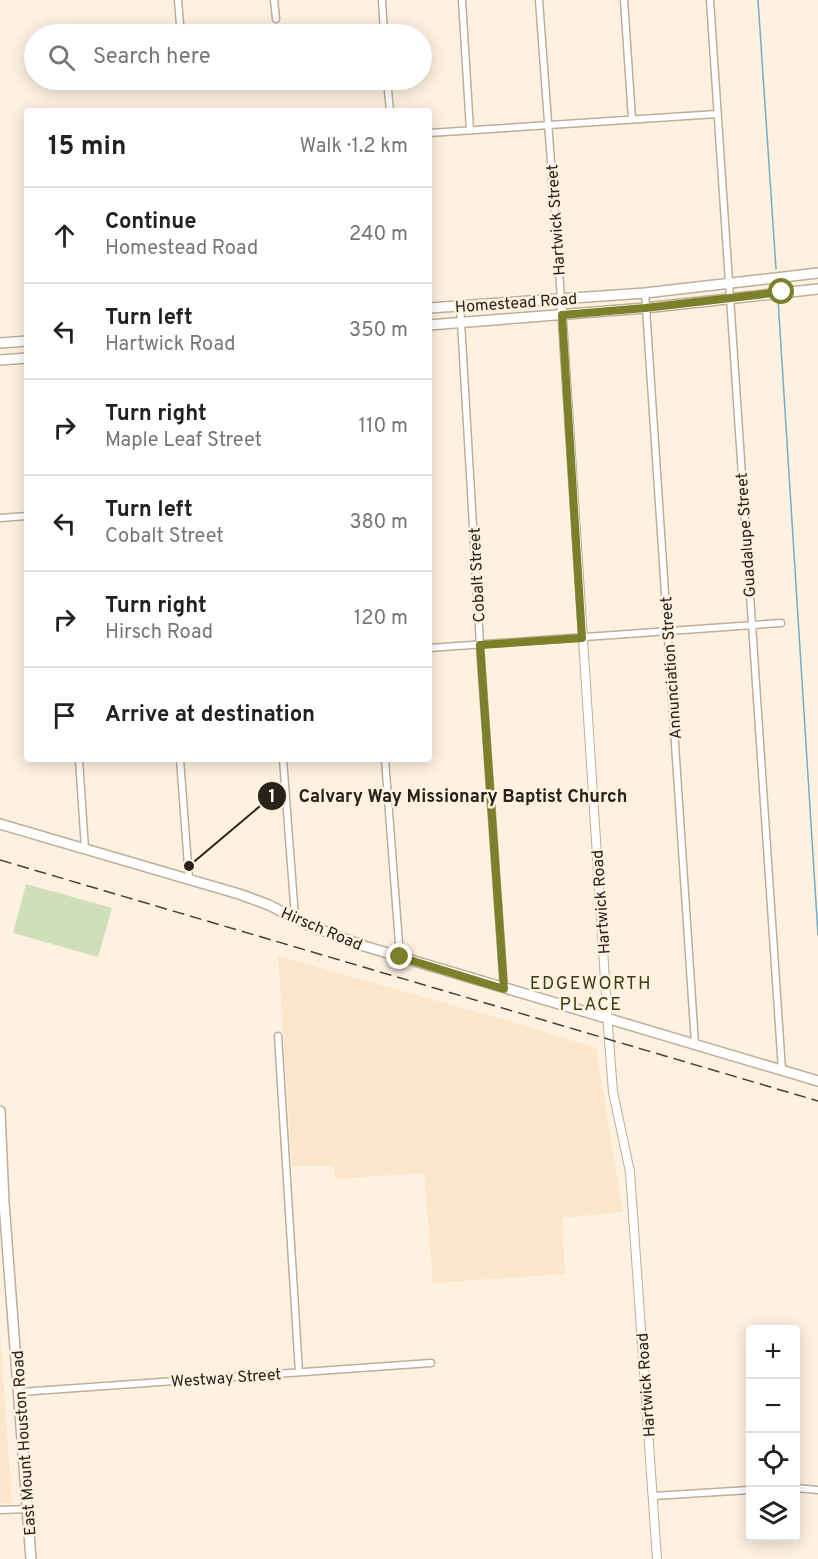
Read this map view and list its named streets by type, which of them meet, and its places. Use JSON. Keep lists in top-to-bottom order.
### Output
{
  "streets": {
    "main road": ["Homestead Road", "Hirsch Road", "East Mount Houston Road"],
    "street": [
      "Hartwick Street",
      "Guadalupe Street",
      "Cobalt Street",
      "Annunciation Street",
      "Hartwick Road",
      "Westway Street"
    ]
  },
  "crossings": [
    ["Hartwick Street", "Homestead Road"],
    ["Hartwick Street", "Hartwick Road"],
    ["Homestead Road", "Guadalupe Street"],
    ["Homestead Road", "Cobalt Street"],
    ["Homestead Road", "Annunciation Street"],
    ["Homestead Road", "Hartwick Road"],
    ["Guadalupe Street", "Hirsch Road"],
    ["Cobalt Street", "Hirsch Road"],
    ["Annunciation Street", "Hirsch Road"],
    ["Hartwick Road", "Hirsch Road"],
    ["Westway Street", "East Mount Houston Road"]
  ],
  "districts": ["EDGEWORTH PLACE"],
  "places": ["Calvary Way Missionary Baptist Church"],
  "page": {
    "search": "Search here",
    "heading": ["15 min", "Walk · 1.2 km"],
    "list": [
      ["Continue", "Homestead Road", "240 m"],
      ["Turn left", "Hartwick Road", "350 m"],
      ["Turn right", "Maple Leaf Street", "110 m"],
      ["Turn left", "Cobalt Street", "380 m"],
      ["Turn right", "Hirsch Road", "120 m"],
      "Arrive at destination"
    ],
    "map_buttons": ["+", "−"]
  }
}
